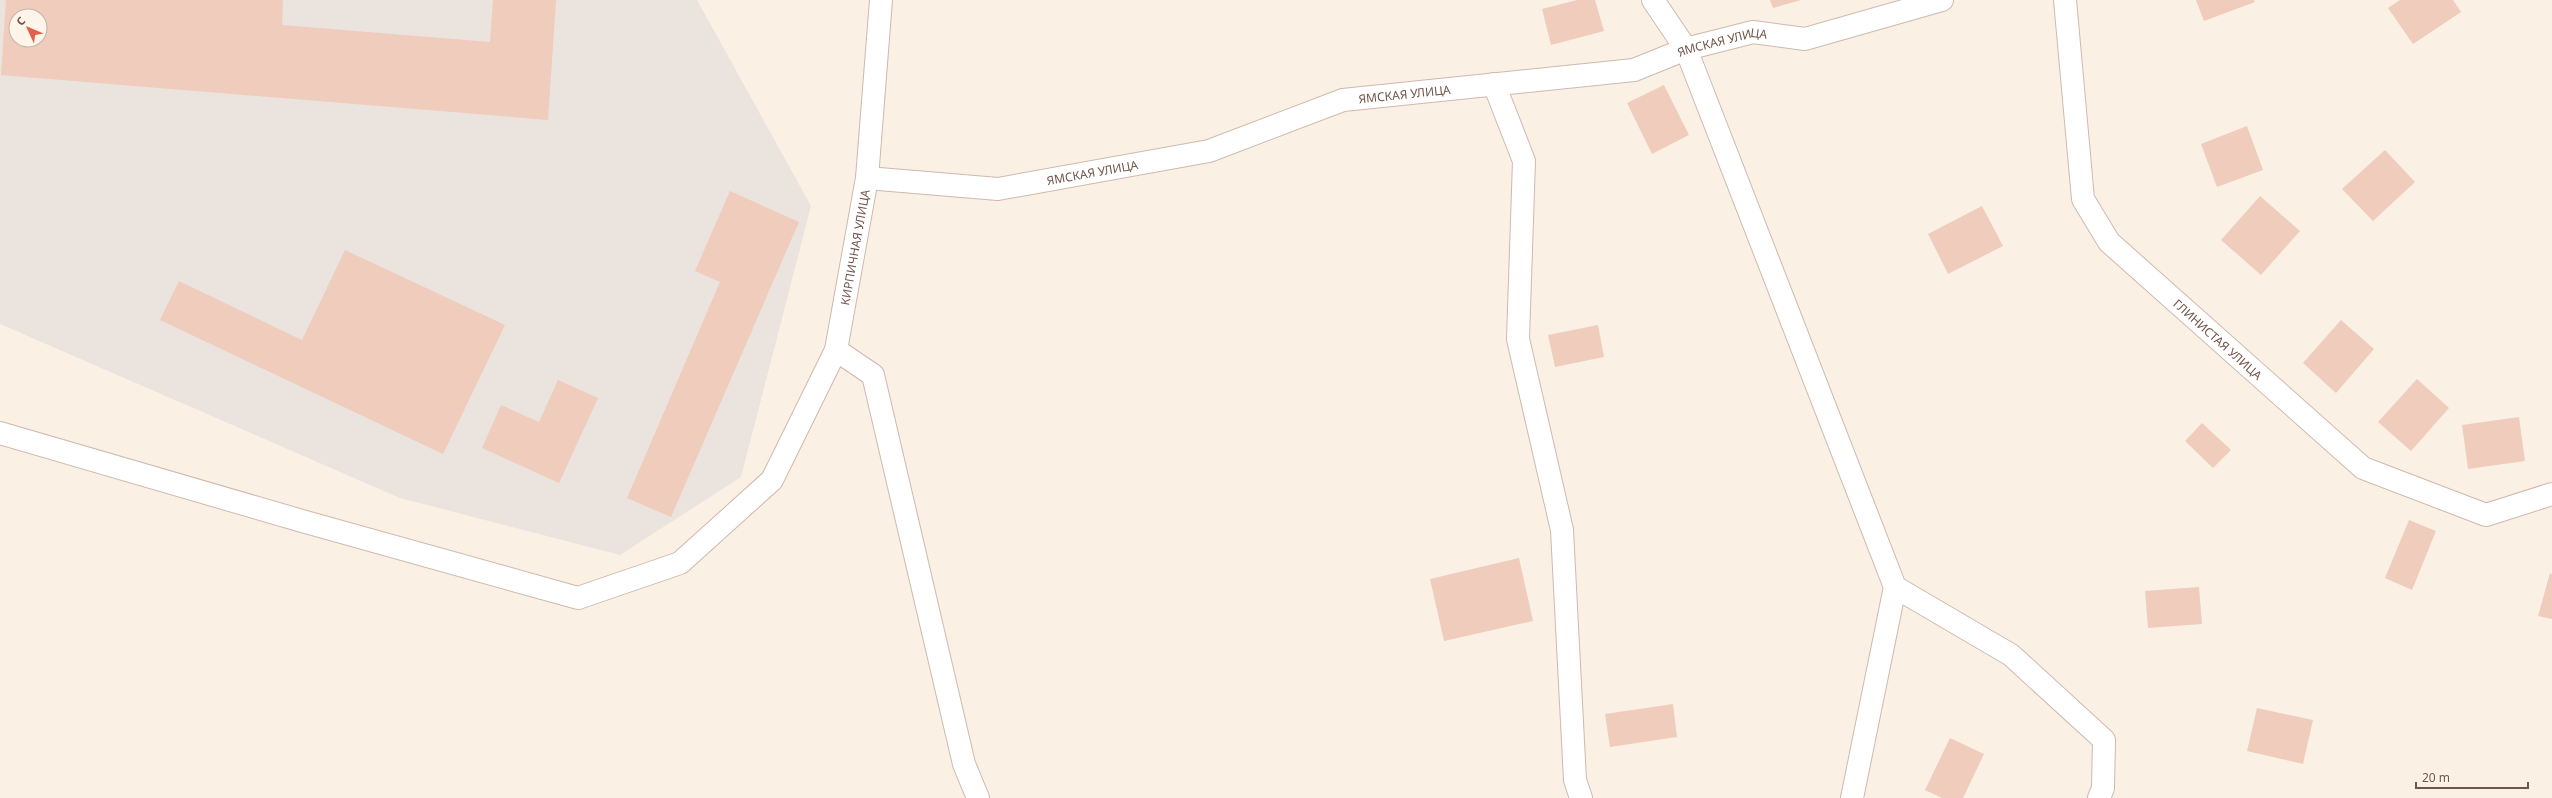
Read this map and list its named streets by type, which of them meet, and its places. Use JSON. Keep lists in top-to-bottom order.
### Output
{
  "streets": {
    "street": ["ЯМСКАЯ УЛИЦА", "КИРПИЧНАЯ УЛИЦА", "ГЛИНИСТАЯ УЛИЦА"]
  },
  "crossings": [
    ["ЯМСКАЯ УЛИЦА", "КИРПИЧНАЯ УЛИЦА"]
  ],
  "scale_bar": "20 m",
  "north": "top left"
}
